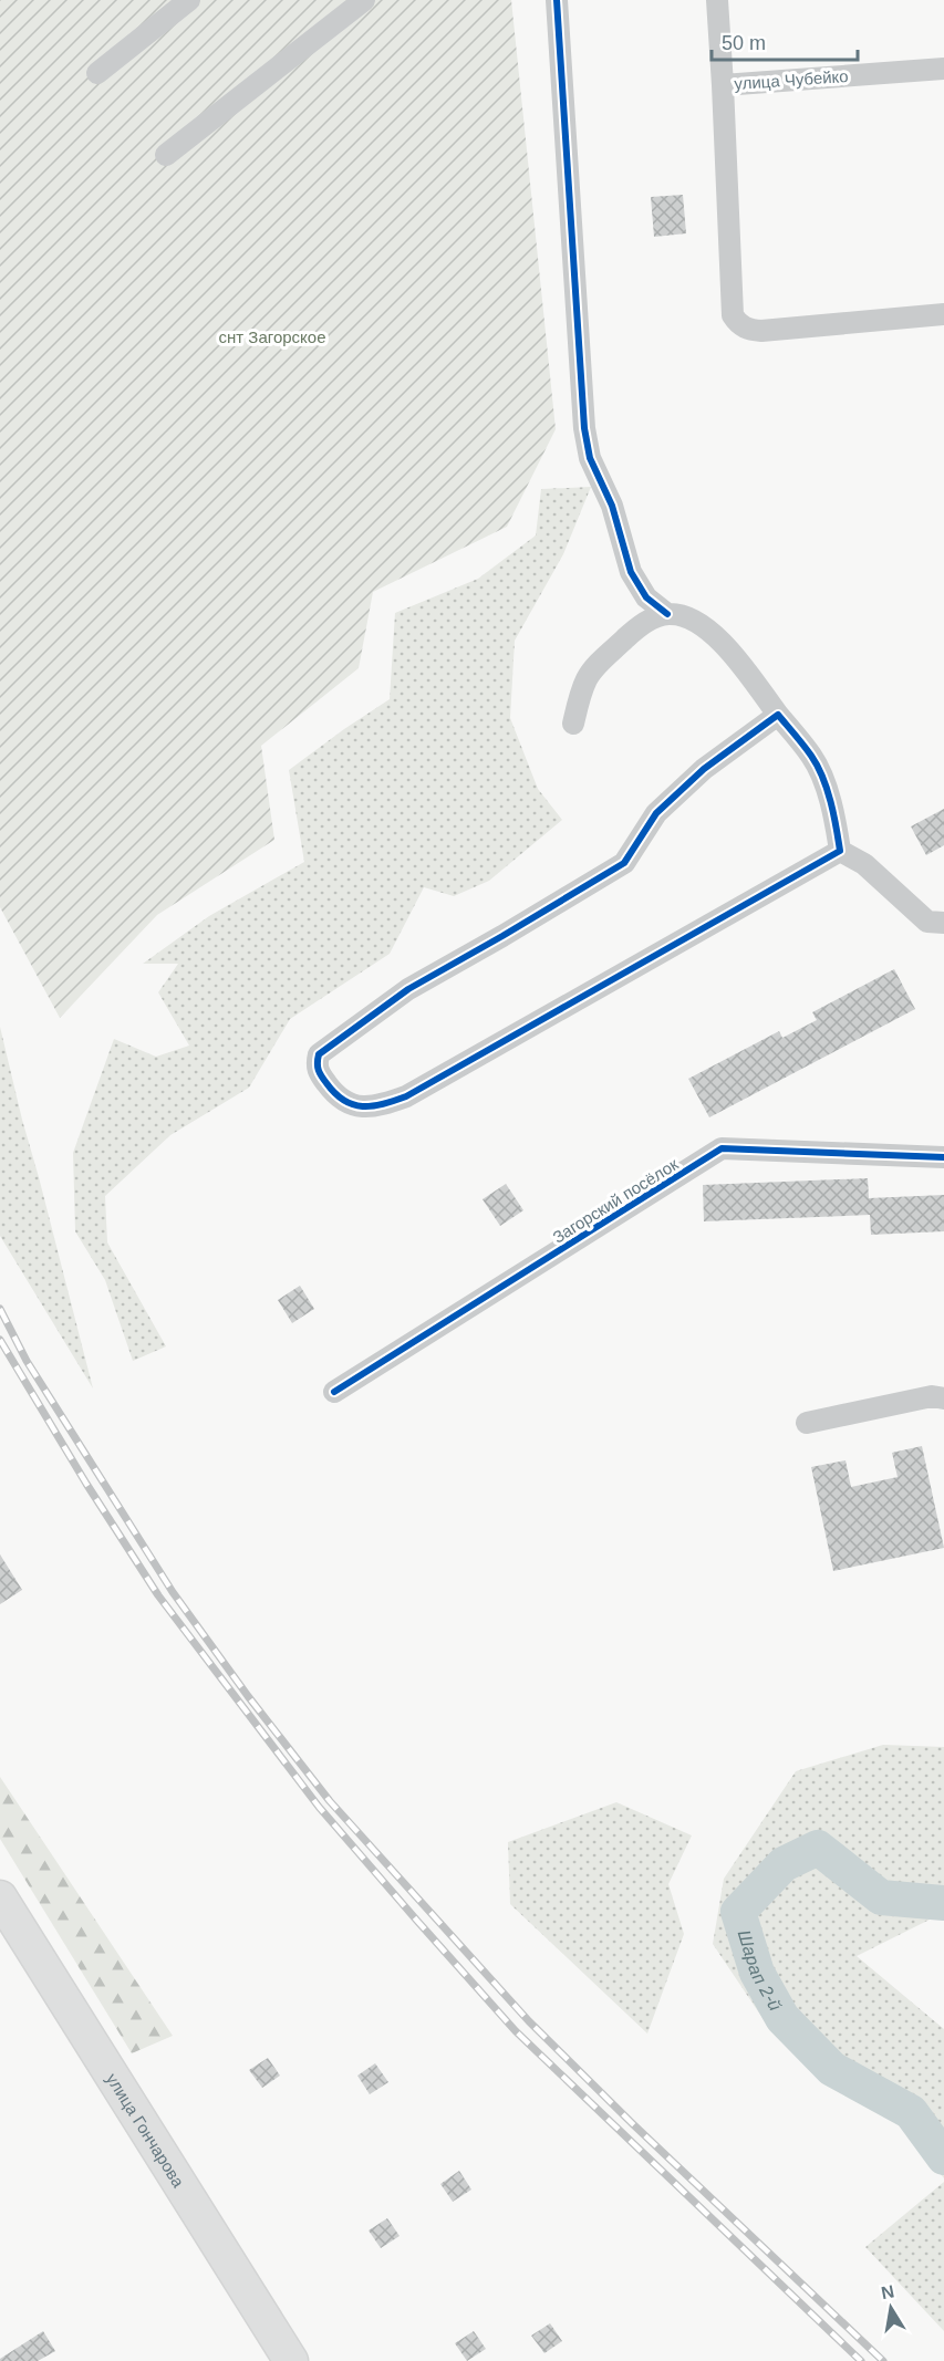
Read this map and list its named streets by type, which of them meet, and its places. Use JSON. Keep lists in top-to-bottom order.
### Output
{
  "streets": {
    "main road": ["улица Гончарова"],
    "street": ["улица Чубейко", "Загорский посёлок"]
  },
  "water": ["Шарап 2-й"],
  "parks": ["снт Загорское"],
  "scale_bar": "50 m",
  "north": "top"
}
